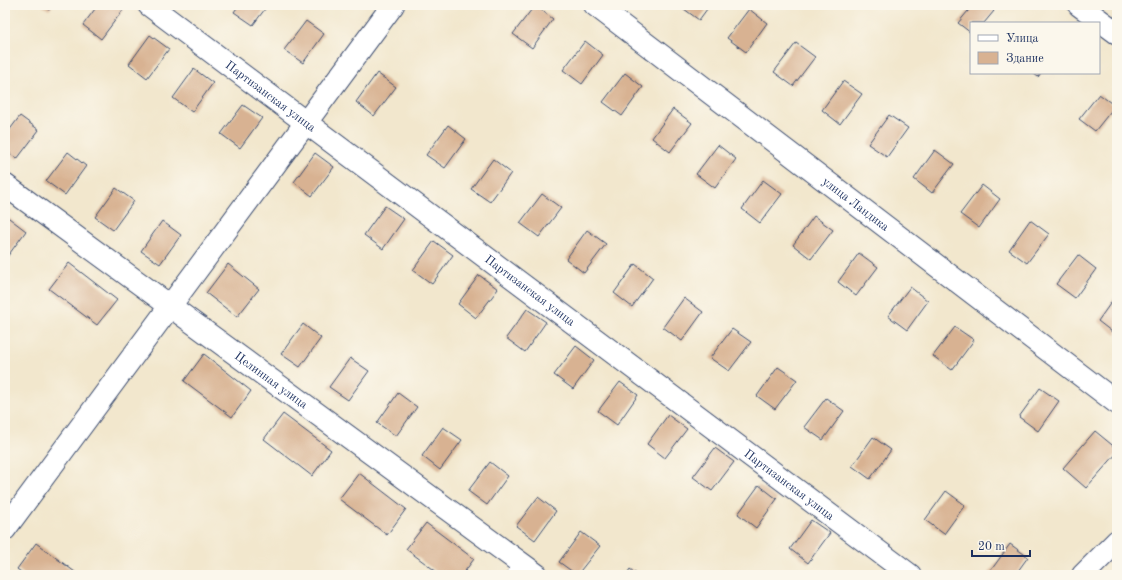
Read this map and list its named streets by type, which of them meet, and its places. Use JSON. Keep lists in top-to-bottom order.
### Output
{
  "streets": {
    "street": ["Партизанская улица", "улица Ландика", "Целинная улица"]
  },
  "legend": ["Улица", "Здание"],
  "scale_bar": "20 m"
}
